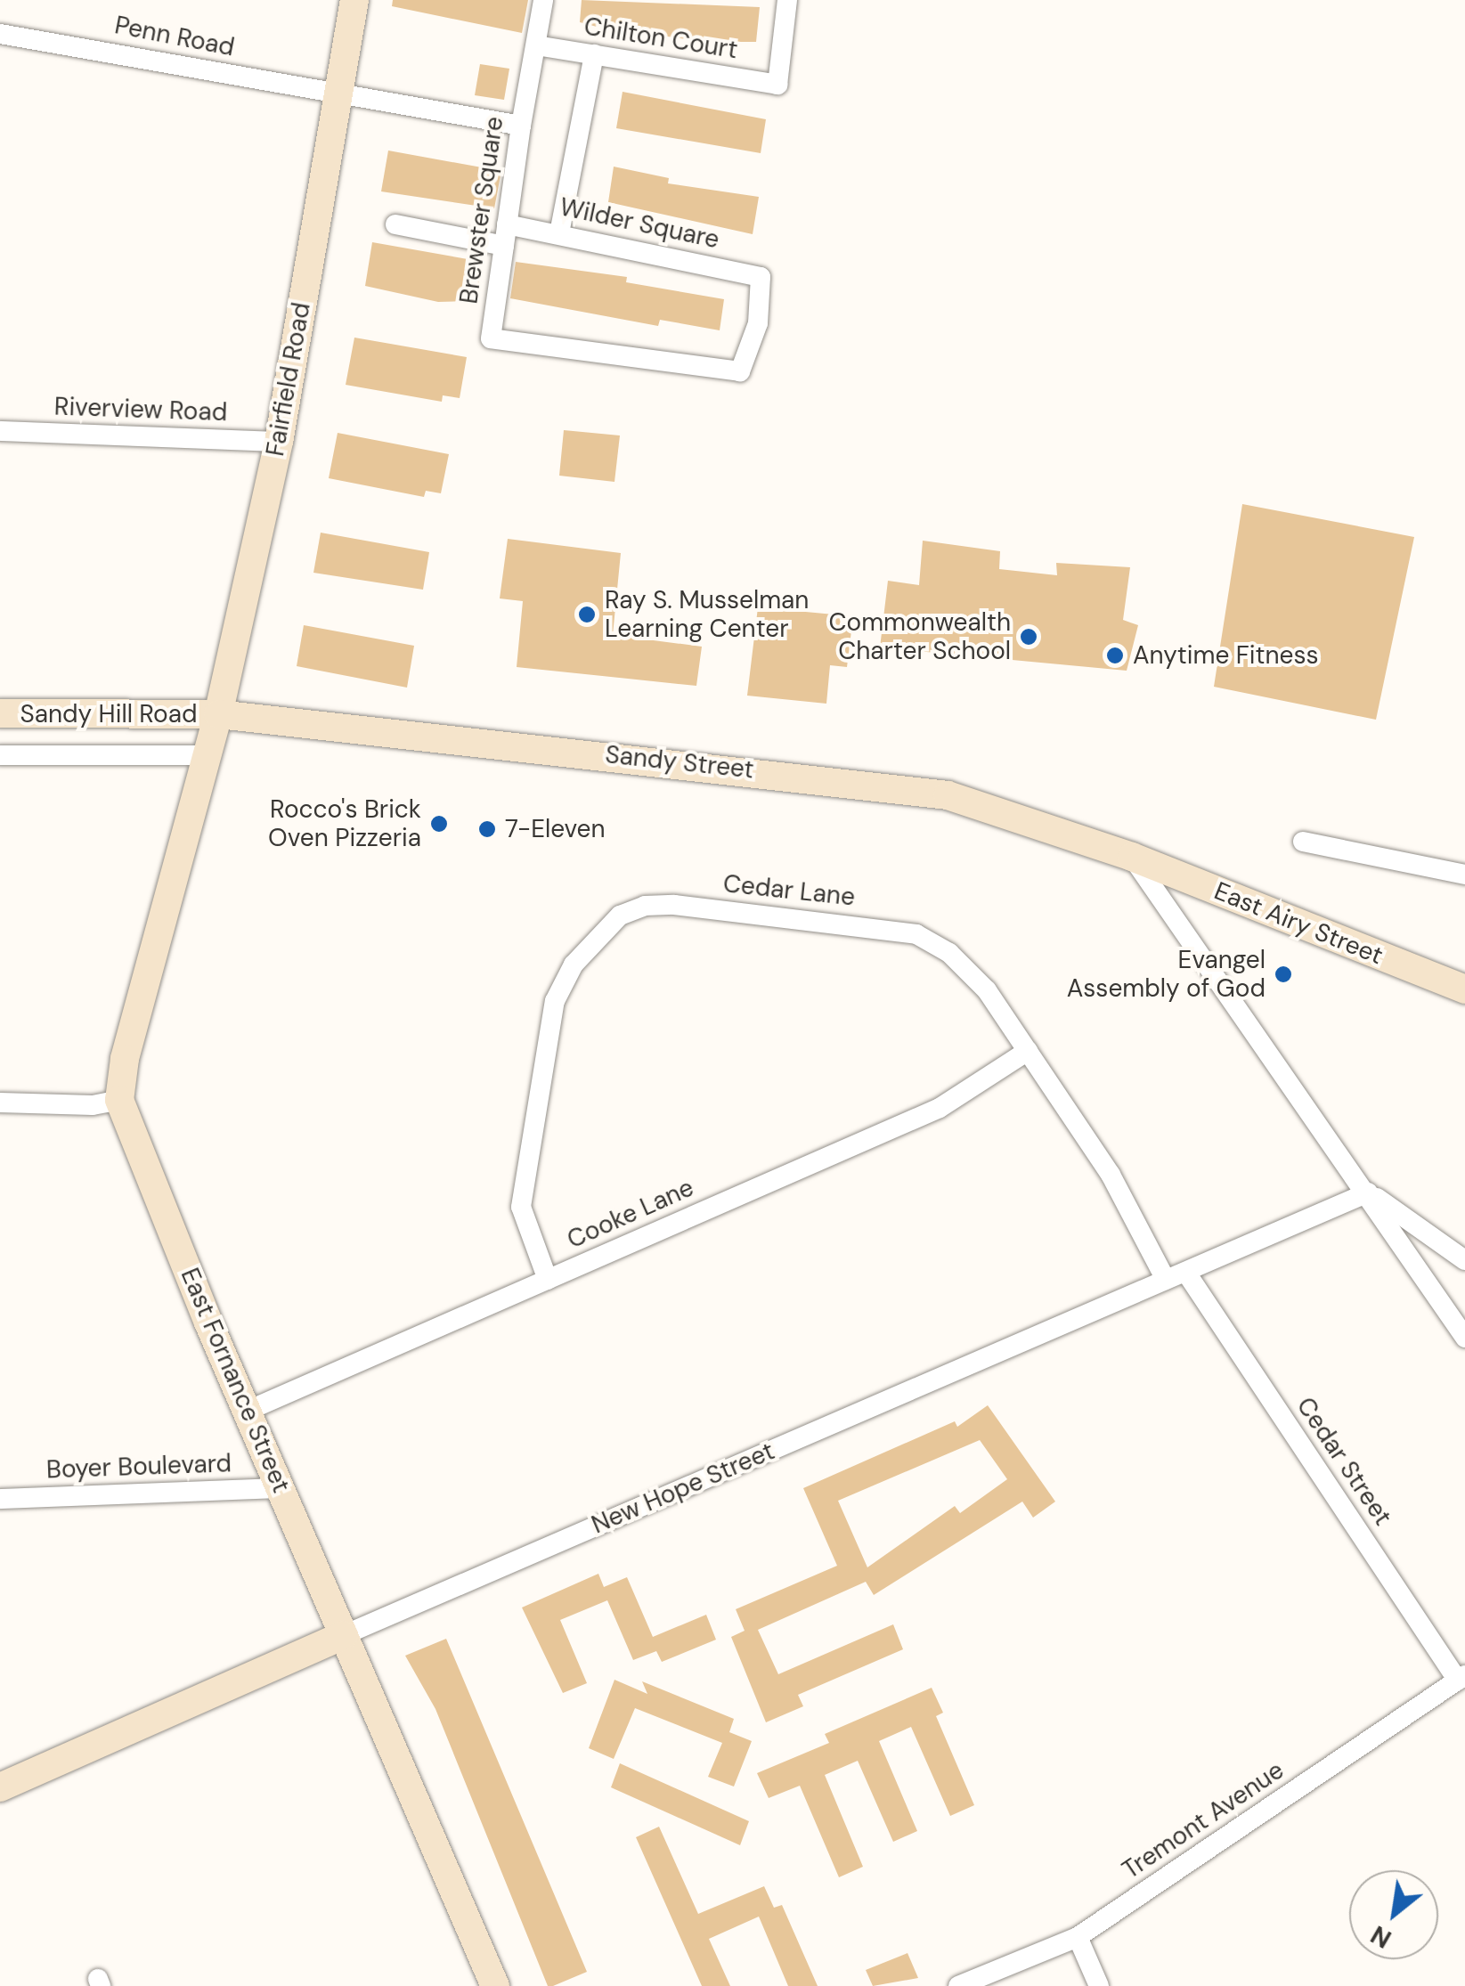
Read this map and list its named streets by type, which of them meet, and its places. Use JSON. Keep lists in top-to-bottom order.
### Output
{
  "streets": {
    "main road": [
      "Fairfield Road",
      "Sandy Hill Road",
      "Sandy Street",
      "East Airy Street",
      "East Fornance Street",
      "New Hope Street"
    ],
    "street": [
      "Penn Road",
      "Chilton Court",
      "Brewster Square",
      "Wilder Square",
      "Riverview Road",
      "Cedar Lane",
      "Cooke Lane",
      "Cedar Street",
      "Boyer Boulevard",
      "Tremont Avenue"
    ]
  },
  "crossings": [
    ["Penn Road", "Brewster Square"],
    ["Penn Road", "Fairfield Road"],
    ["Chilton Court", "Brewster Square"],
    ["Brewster Square", "Wilder Square"],
    ["Fairfield Road", "Riverview Road"],
    ["Fairfield Road", "Sandy Hill Road"],
    ["Fairfield Road", "Sandy Street"],
    ["Sandy Hill Road", "Sandy Street"],
    ["Sandy Street", "East Airy Street"],
    ["Cedar Lane", "Cooke Lane"],
    ["Cedar Lane", "New Hope Street"],
    ["Cooke Lane", "East Fornance Street"],
    ["East Fornance Street", "Boyer Boulevard"],
    ["East Fornance Street", "New Hope Street"],
    ["Cedar Street", "New Hope Street"],
    ["Cedar Street", "Tremont Avenue"]
  ],
  "places": [
    "Ray S. Musselman Learning Center",
    "Commonwealth Charter School",
    "Anytime Fitness",
    "Rocco's Brick Oven Pizzeria",
    "7-Eleven",
    "Evangel Assembly of God"
  ],
  "north": "bottom left"
}
